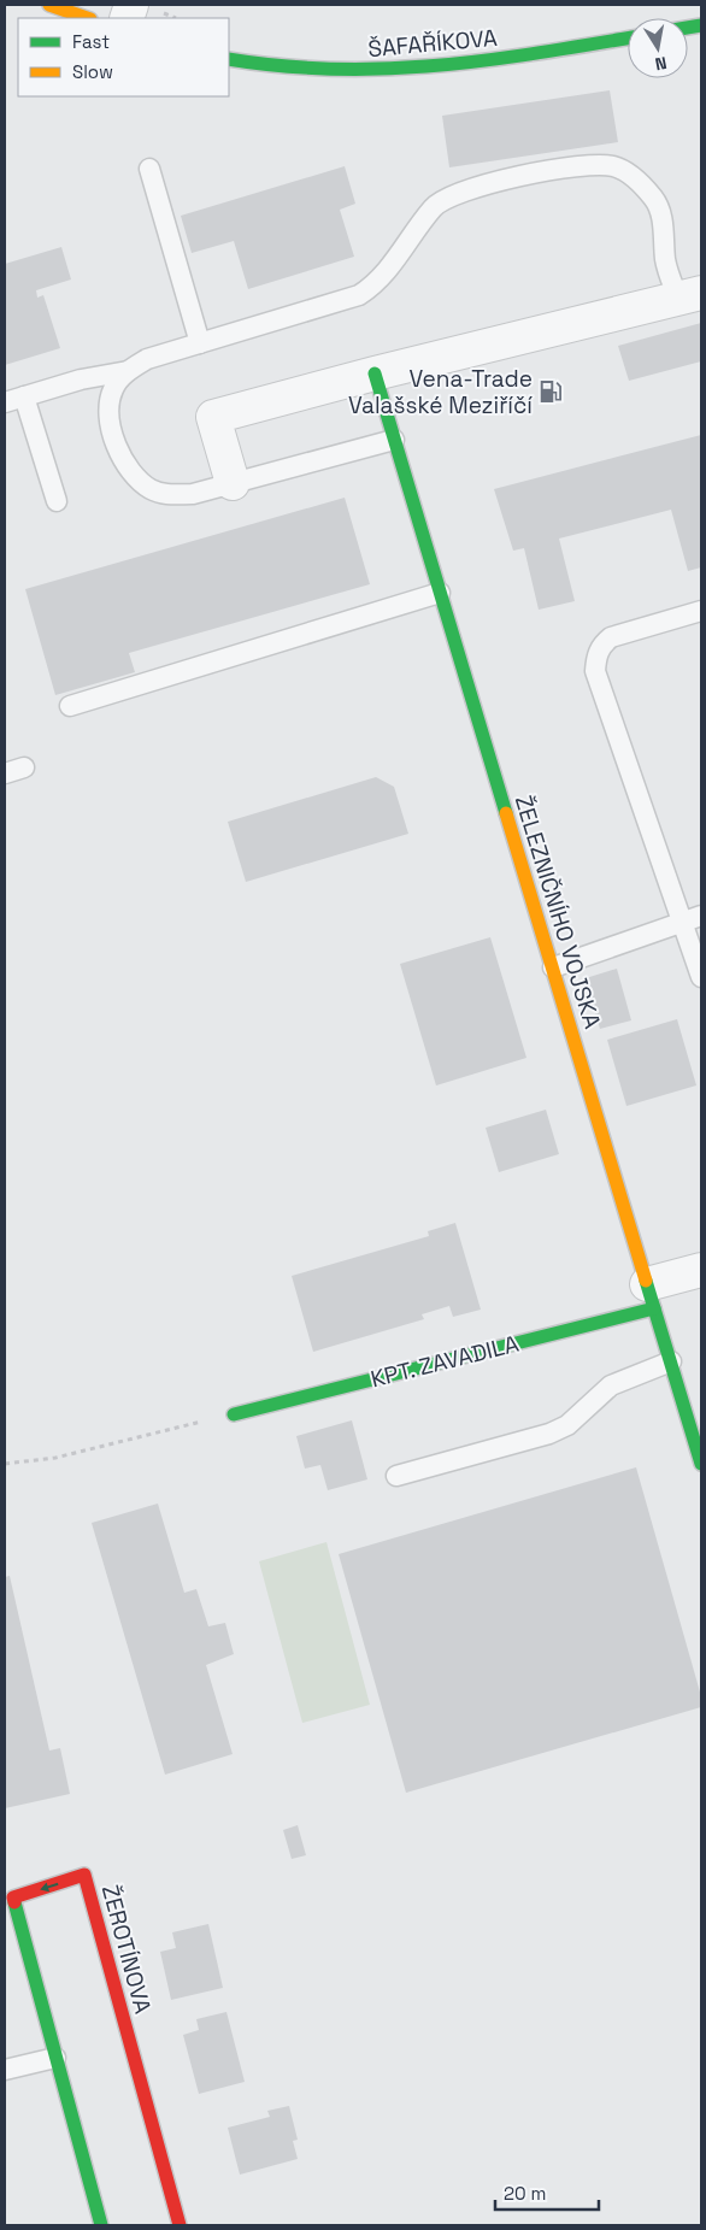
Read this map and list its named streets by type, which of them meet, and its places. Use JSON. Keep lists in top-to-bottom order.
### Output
{
  "streets": {
    "street": [
      "ŠAFAŘÍKOVA",
      "ŽELEZNIČNÍHO VOJSKA",
      "KPT. ZAVADILA",
      "ŽEROTÍNOVA"
    ]
  },
  "crossings": [
    ["ŽELEZNIČNÍHO VOJSKA", "KPT. ZAVADILA"]
  ],
  "places": {
    "fuel station": ["Vena-Trade Valašské Meziříčí"]
  },
  "legend": ["Fast", "Slow"],
  "scale_bar": "20 m",
  "north": "bottom"
}
